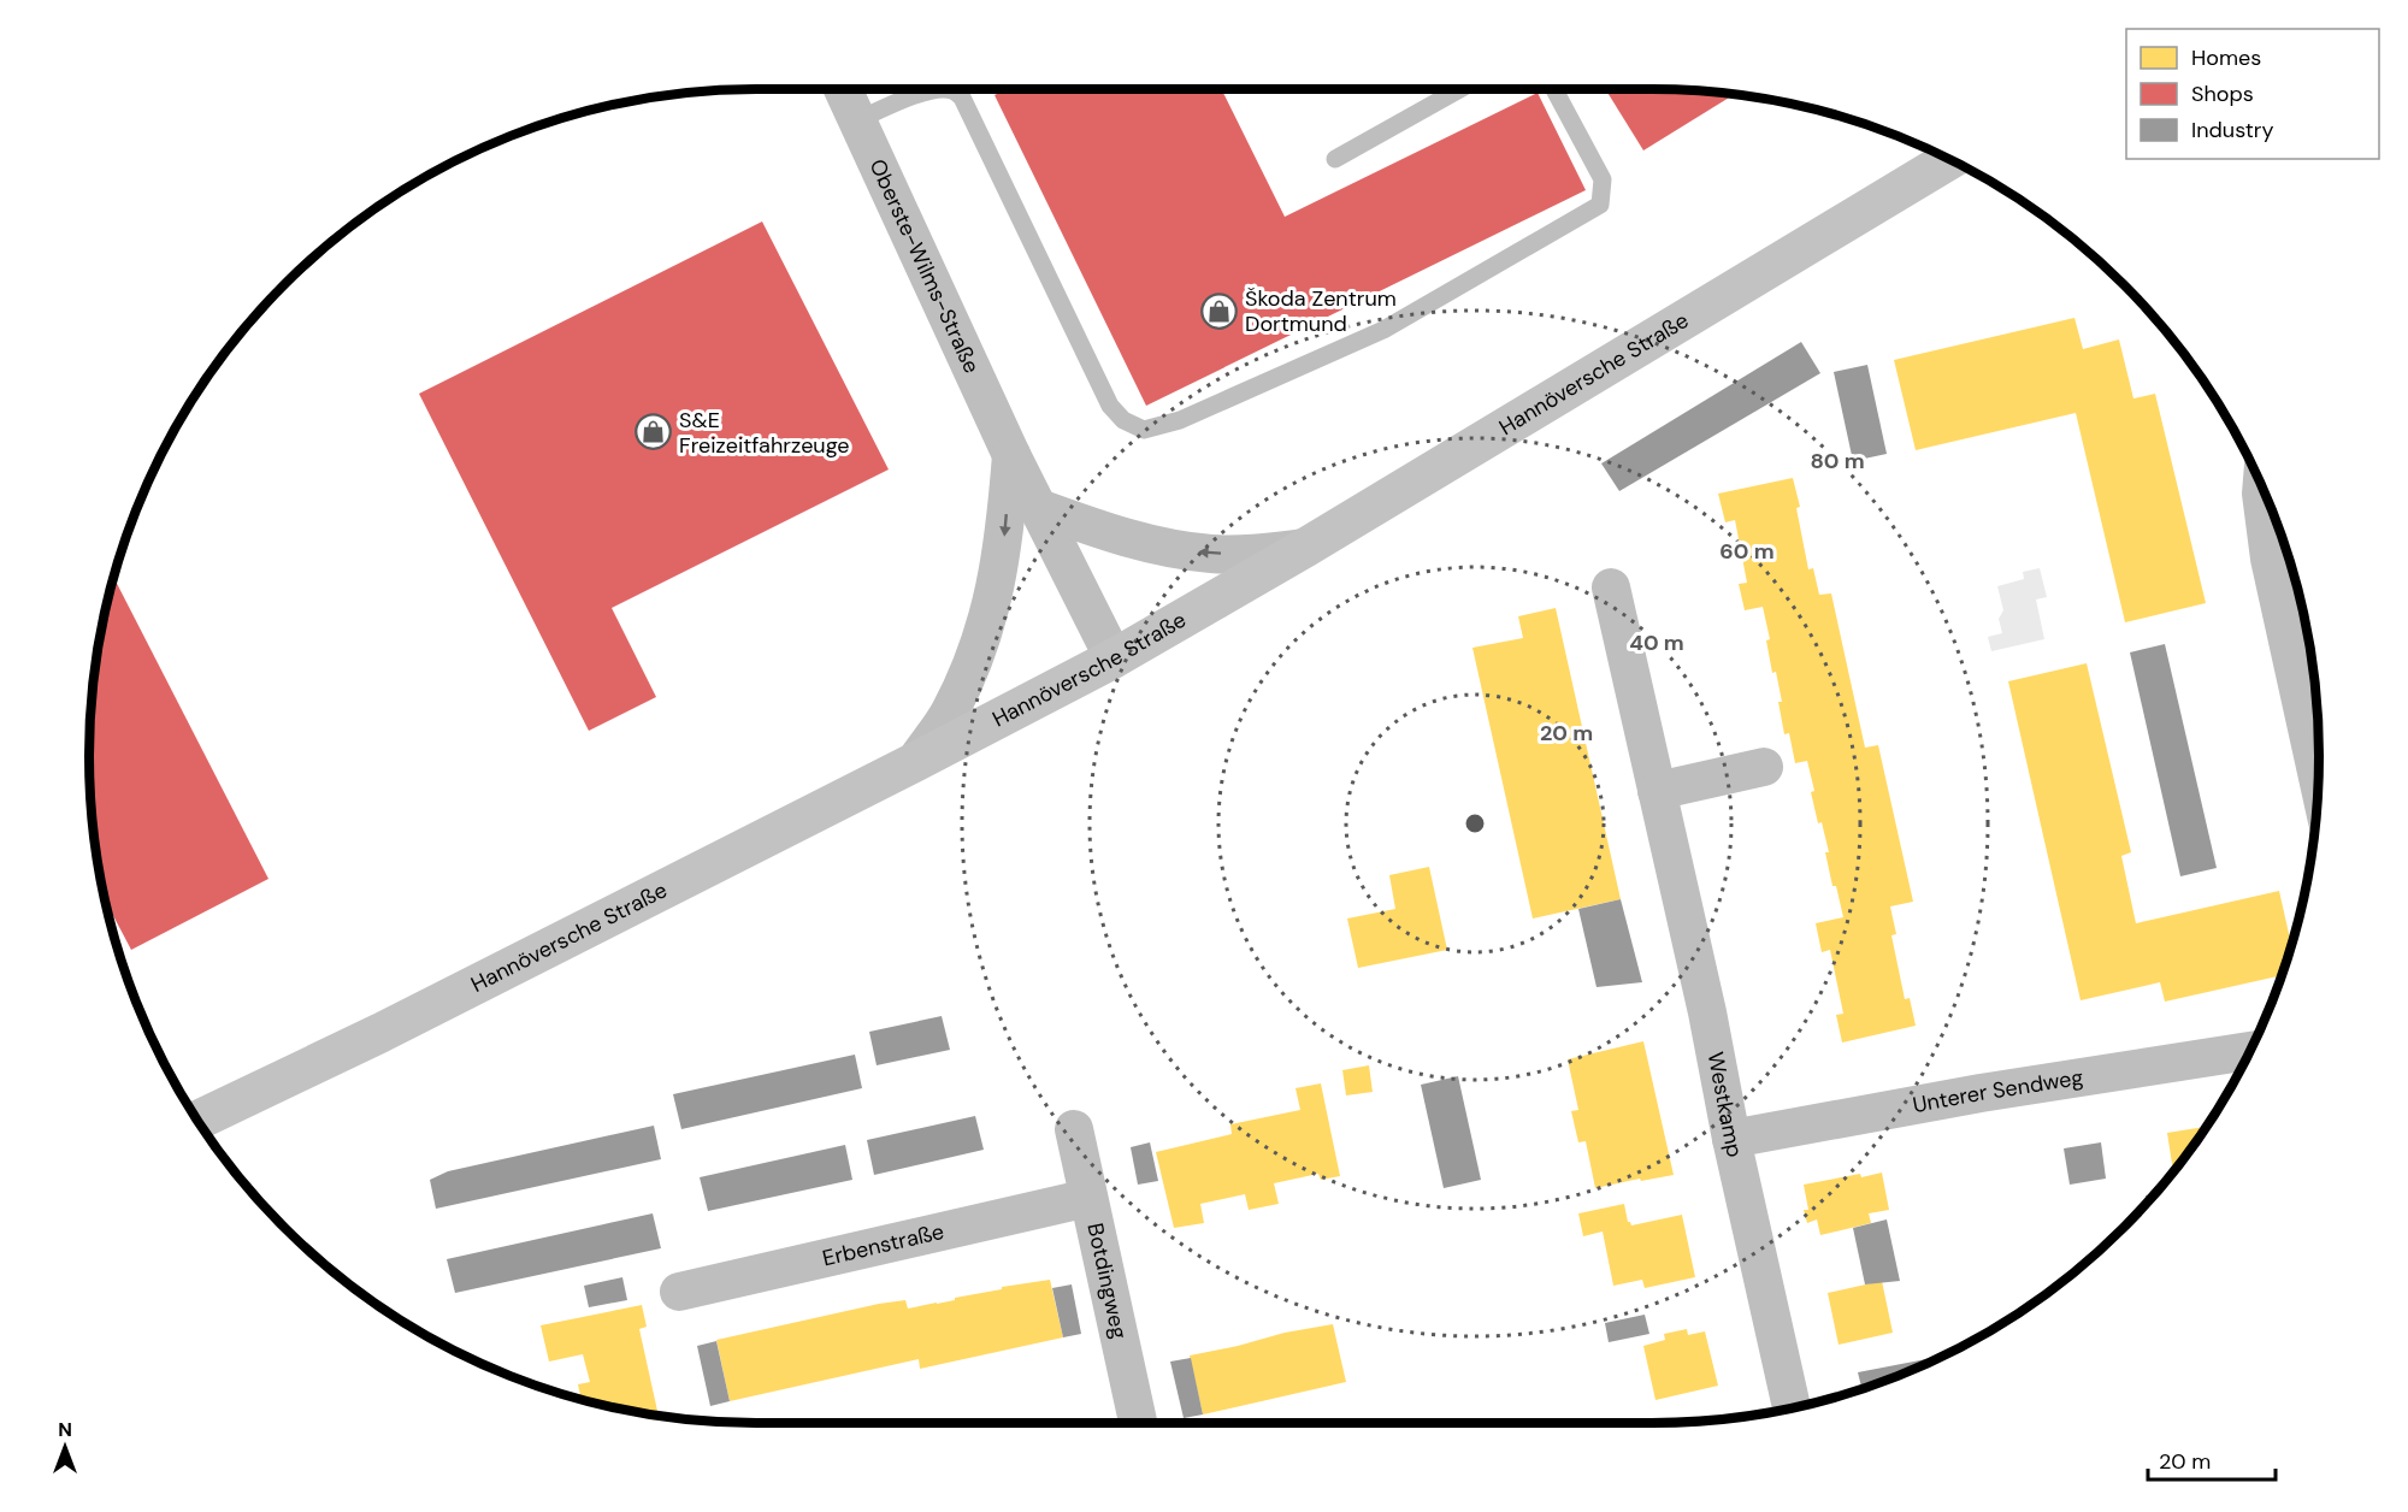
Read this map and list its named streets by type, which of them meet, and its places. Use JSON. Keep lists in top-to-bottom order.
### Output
{
  "streets": {
    "main road": ["Hannöversche Straße"],
    "street": [
      "Oberste-Wilms-Straße",
      "Unterer Sendweg",
      "Westkamp",
      "Erbenstraße",
      "Botdingweg"
    ]
  },
  "crossings": [
    ["Oberste-Wilms-Straße", "Hannöversche Straße"],
    ["Unterer Sendweg", "Westkamp"],
    ["Erbenstraße", "Botdingweg"]
  ],
  "places": {
    "shop": ["Škoda Zentrum Dortmund", "S&E Freizeitfahrzeuge"]
  },
  "legend": ["Homes", "Shops", "Industry"],
  "scale_bar": "20 m",
  "north": "top",
  "rings": [
    "80 m",
    "60 m",
    "40 m",
    "20 m"
  ]
}
